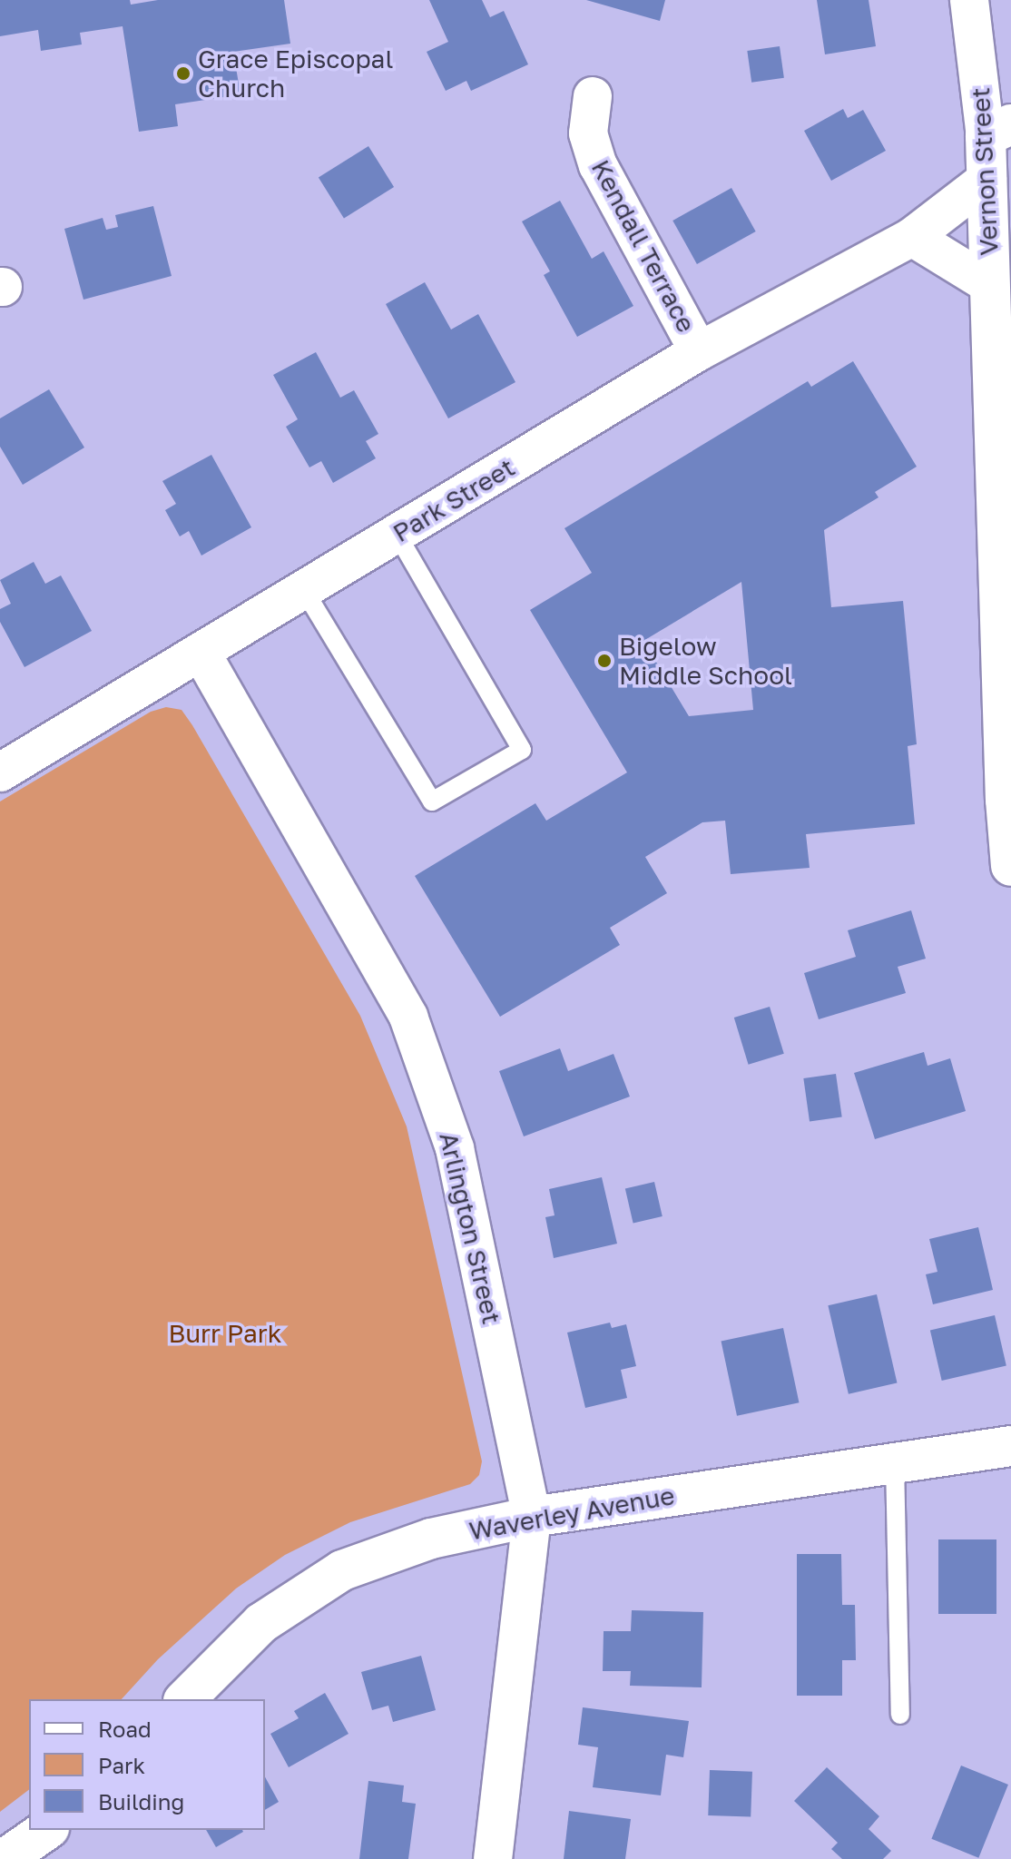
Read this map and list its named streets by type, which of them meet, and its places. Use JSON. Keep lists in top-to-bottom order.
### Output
{
  "streets": {
    "street": [
      "Vernon Street",
      "Kendall Terrace",
      "Park Street",
      "Arlington Street",
      "Waverley Avenue"
    ]
  },
  "crossings": [
    ["Vernon Street", "Park Street"],
    ["Kendall Terrace", "Park Street"],
    ["Park Street", "Arlington Street"],
    ["Arlington Street", "Waverley Avenue"]
  ],
  "parks": ["Burr Park"],
  "places": ["Grace Episcopal Church", "Bigelow Middle School"],
  "legend": ["Road", "Park", "Building"]
}
